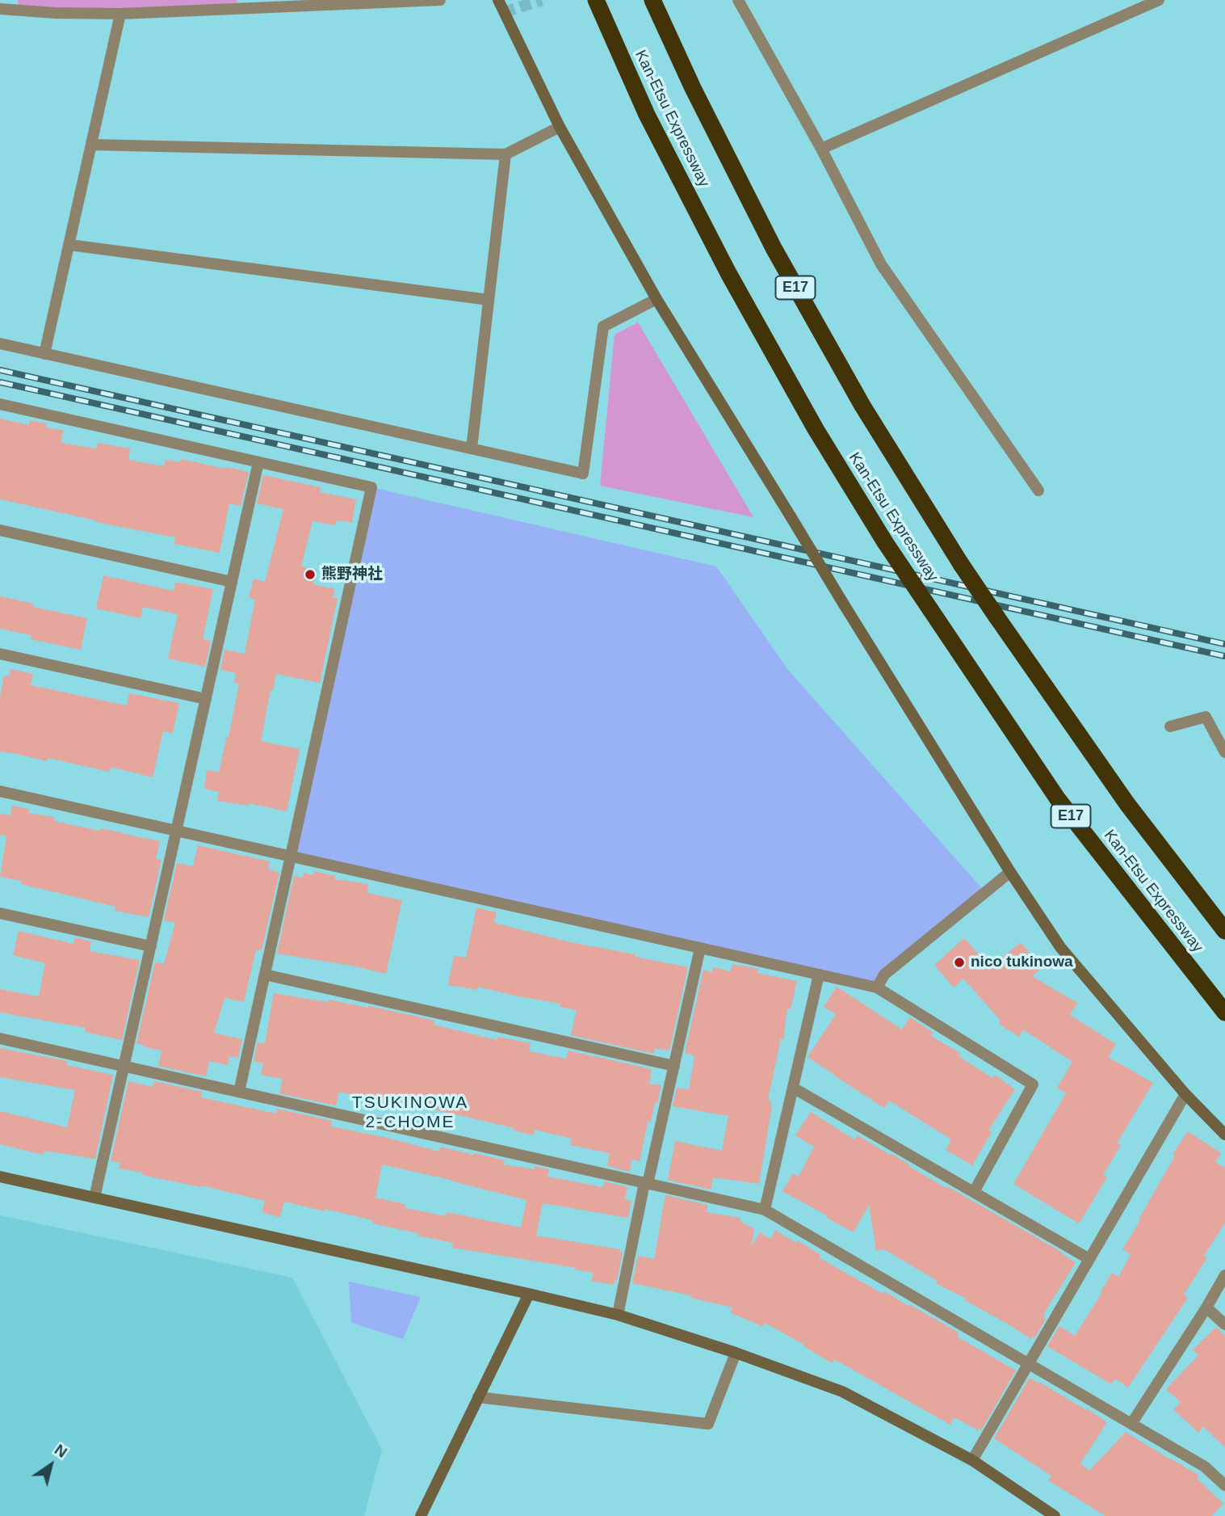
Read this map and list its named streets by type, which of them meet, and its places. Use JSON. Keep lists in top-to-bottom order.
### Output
{
  "streets": {
    "highway": ["Kan-Etsu Expressway", "E17"]
  },
  "districts": ["TSUKINOWA 2-CHOME"],
  "places": ["熊野神社", "nico tukinowa"],
  "north": "top right"
}
